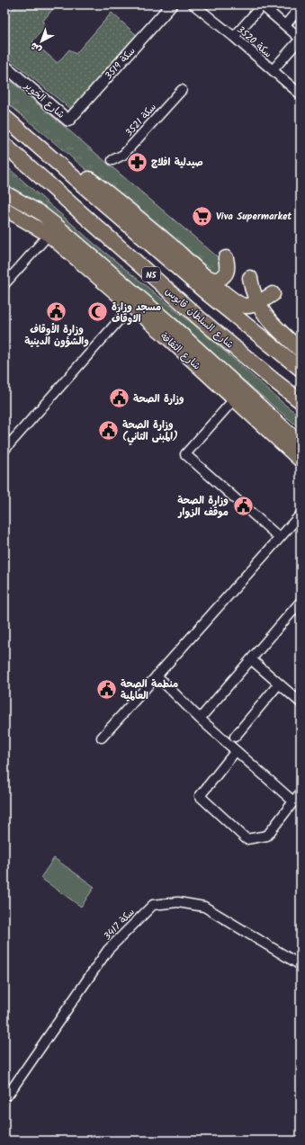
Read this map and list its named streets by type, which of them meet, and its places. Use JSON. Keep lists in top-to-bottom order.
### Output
{
  "streets": {
    "highway": ["N5", "شارع السلطان قابوس"],
    "main road": ["شارع الثقافة"],
    "street": [
      "سكة 3520",
      "سكة 3519",
      "شارع الخوير",
      "سكة 3521",
      "سكة 3417"
    ]
  },
  "crossings": [
    ["سكة 3519", "شارع الخوير"]
  ],
  "places": {
    "pharmacy": ["صيدلية افلاج"],
    "supermarket": ["Viva Supermarket"],
    "public building": [
      "وزارة الأوقاف والشؤون الدينية",
      "وزارة الصحة",
      "وزارة الصحة (المبنى الثاني)",
      "وزارة الصحة موقف الزوار",
      "منطمة الصحة العالمية"
    ],
    "mosque": ["مسجد وزارة الاوقاف"]
  },
  "north": "bottom left"
}
